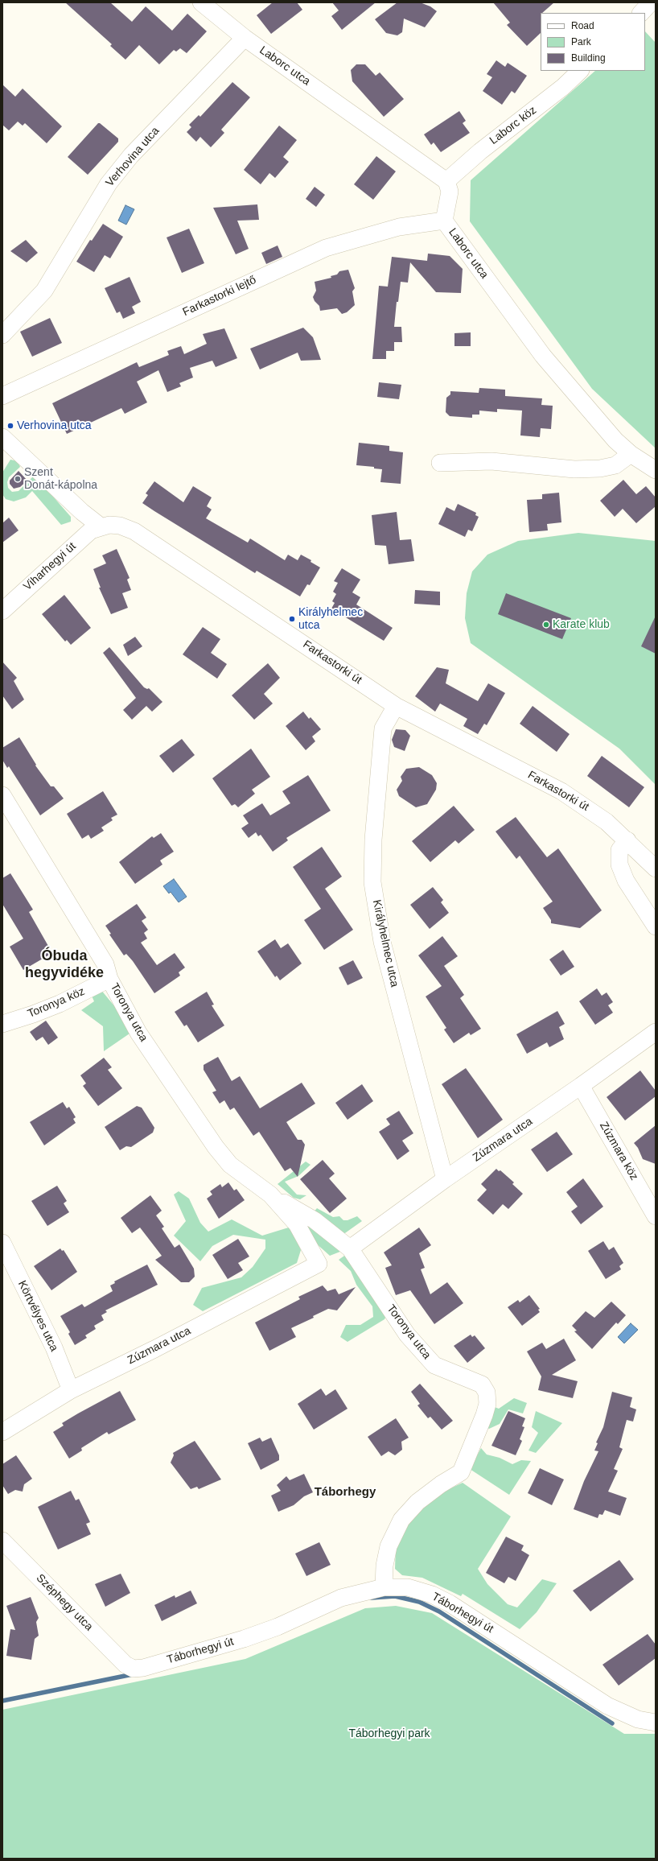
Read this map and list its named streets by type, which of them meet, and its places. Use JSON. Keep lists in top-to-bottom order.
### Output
{
  "streets": {
    "street": [
      "Laborc utca",
      "Laborc köz",
      "Verhovina utca",
      "Farkastorki lejtő",
      "Viharhegyi út",
      "Farkastorki út",
      "Királyhelmec utca",
      "Toronya köz",
      "Toronya utca",
      "Zúzmara utca",
      "Zúzmara köz",
      "Körtvélyes utca",
      "Széphegy utca",
      "Táborhegyi út"
    ]
  },
  "crossings": [
    ["Laborc utca", "Laborc köz"],
    ["Laborc utca", "Verhovina utca"],
    ["Laborc utca", "Farkastorki lejtő"],
    ["Viharhegyi út", "Farkastorki út"],
    ["Farkastorki út", "Királyhelmec utca"],
    ["Királyhelmec utca", "Zúzmara utca"],
    ["Toronya köz", "Toronya utca"],
    ["Toronya utca", "Zúzmara utca"],
    ["Toronya utca", "Táborhegyi út"],
    ["Zúzmara utca", "Zúzmara köz"],
    ["Zúzmara utca", "Körtvélyes utca"],
    ["Széphegy utca", "Táborhegyi út"]
  ],
  "districts": ["Óbuda hegyvidéke", "Táborhegy"],
  "parks": ["Táborhegyi park"],
  "places": [
    "Verhovina utca",
    "Szent Donát-kápolna",
    "Királyhelmec utca",
    "Karate klub"
  ],
  "legend": ["Road", "Park", "Building"]
}
